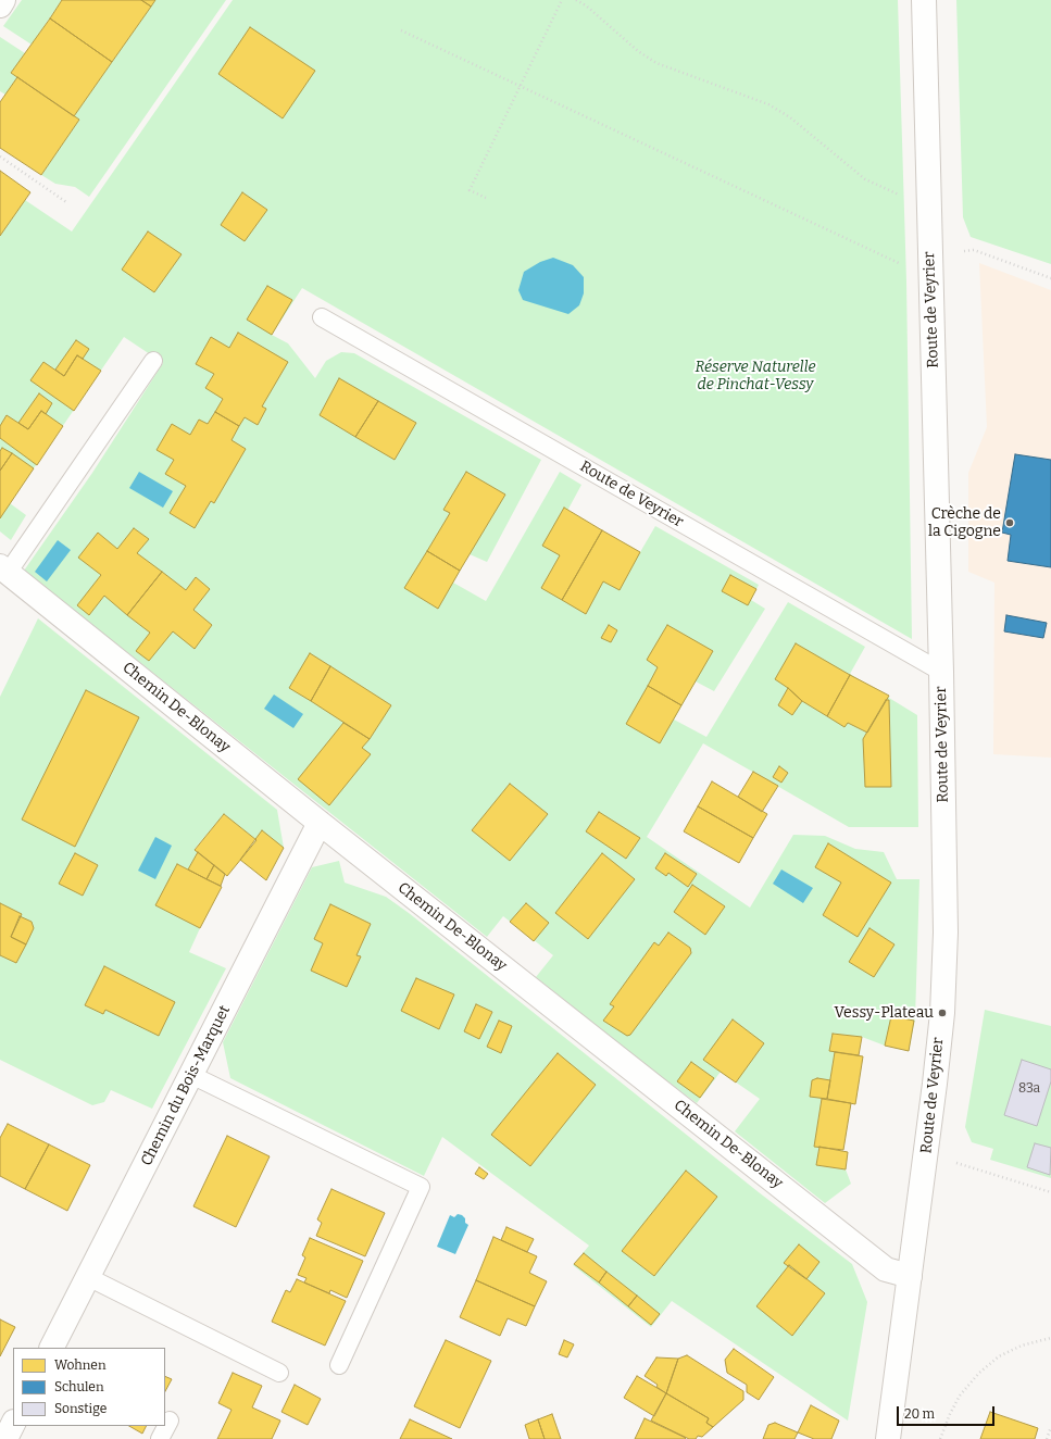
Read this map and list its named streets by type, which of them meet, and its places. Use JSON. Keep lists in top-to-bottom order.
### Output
{
  "streets": {
    "street": ["Route de Veyrier", "Chemin De-Blonay", "Chemin du Bois-Marquet"]
  },
  "crossings": [
    ["Route de Veyrier", "Chemin De-Blonay"],
    ["Chemin De-Blonay", "Chemin du Bois-Marquet"]
  ],
  "parks": ["Réserve Naturelle de Pinchat-Vessy"],
  "places": ["Crèche de la Cigogne", "Vessy-Plateau"],
  "house_numbers": ["83a"],
  "legend": ["Wohnen", "Schulen", "Sonstige"],
  "scale_bar": "20 m"
}
